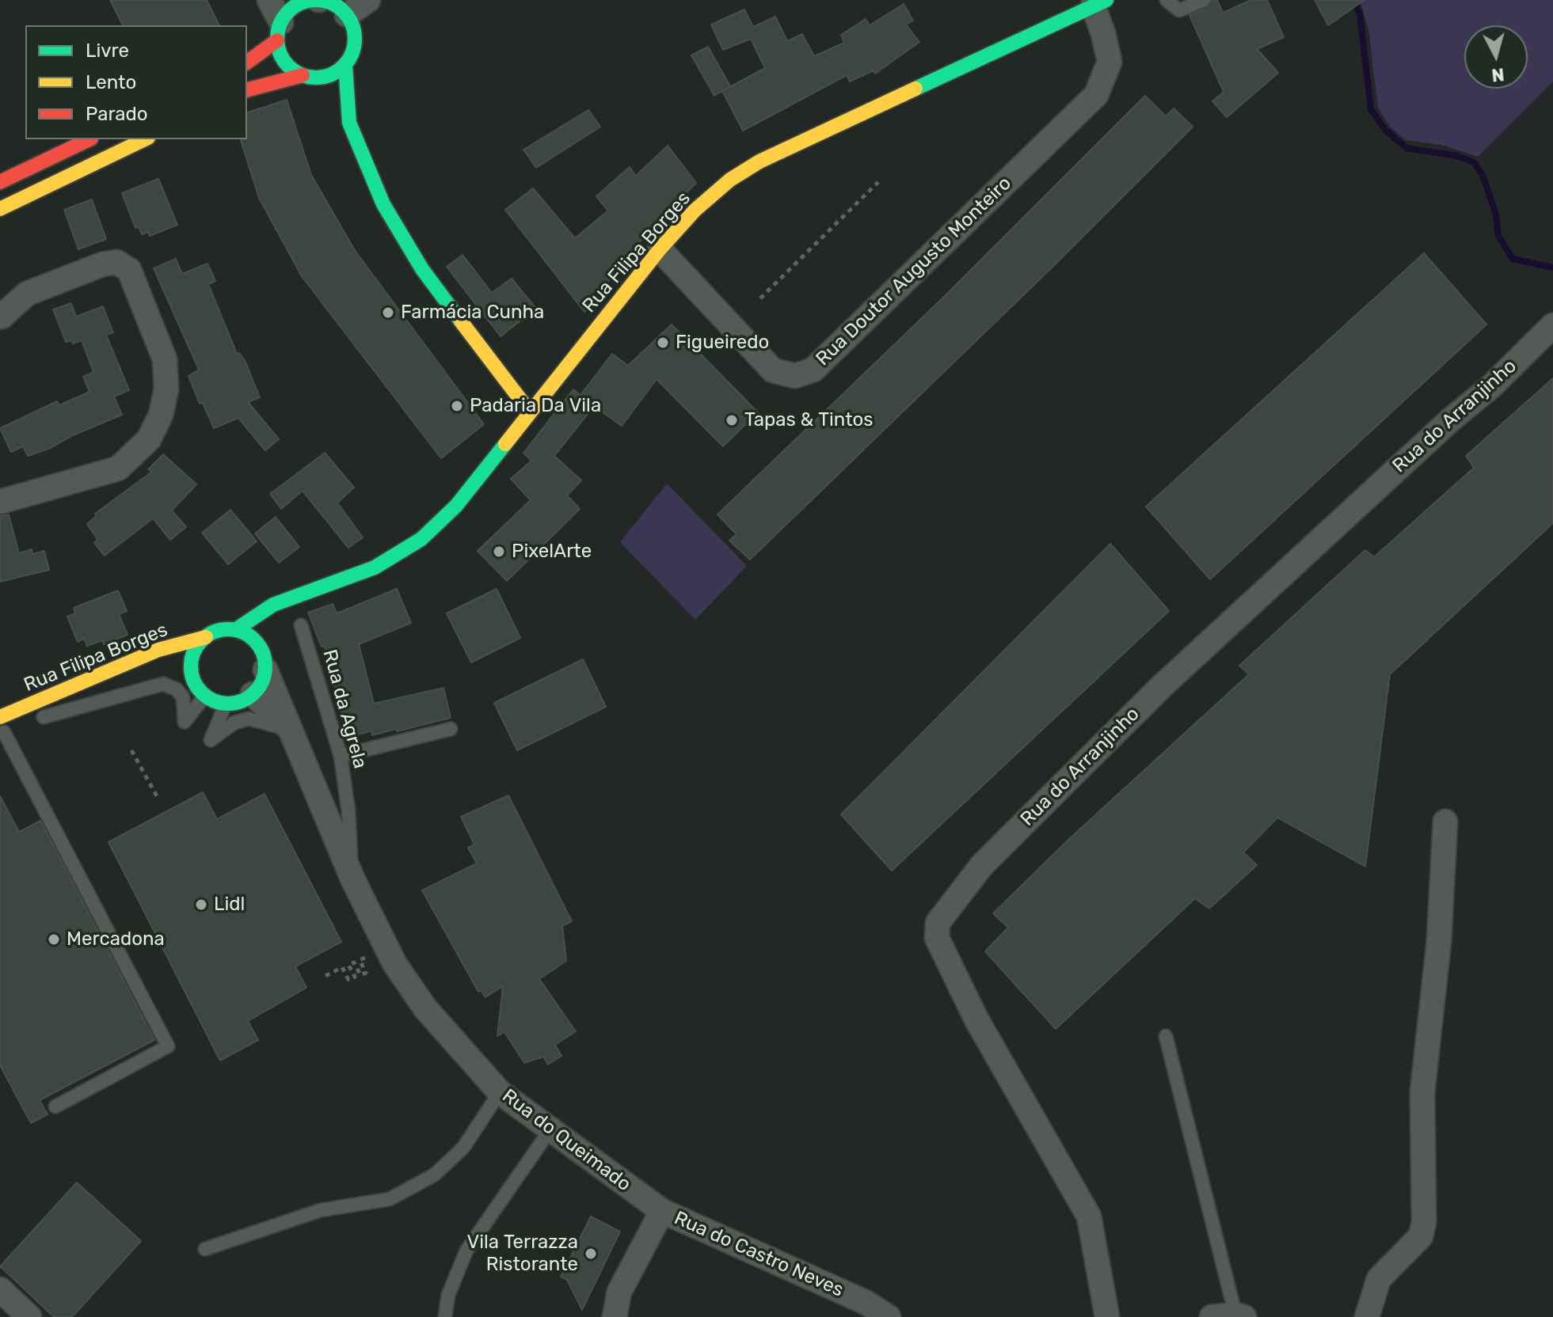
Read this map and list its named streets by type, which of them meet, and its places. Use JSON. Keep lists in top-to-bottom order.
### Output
{
  "streets": {
    "main road": ["Rua Filipa Borges"],
    "street": [
      "Rua Doutor Augusto Monteiro",
      "Rua do Arranjinho",
      "Rua do Queimado",
      "Rua do Castro Neves"
    ],
    "lane": ["Rua da Agrela"]
  },
  "crossings": [
    ["Rua Filipa Borges", "Rua Doutor Augusto Monteiro"],
    ["Rua Filipa Borges", "Rua do Queimado"],
    ["Rua da Agrela", "Rua do Queimado"],
    ["Rua do Queimado", "Rua do Castro Neves"]
  ],
  "places": [
    "Farmácia Cunha",
    "Figueiredo",
    "Padaria Da Vila",
    "Tapas & Tintos",
    "PixelArte",
    "Lidl",
    "Mercadona",
    "Vila Terrazza Ristorante"
  ],
  "legend": ["Livre", "Lento", "Parado"],
  "north": "bottom"
}
